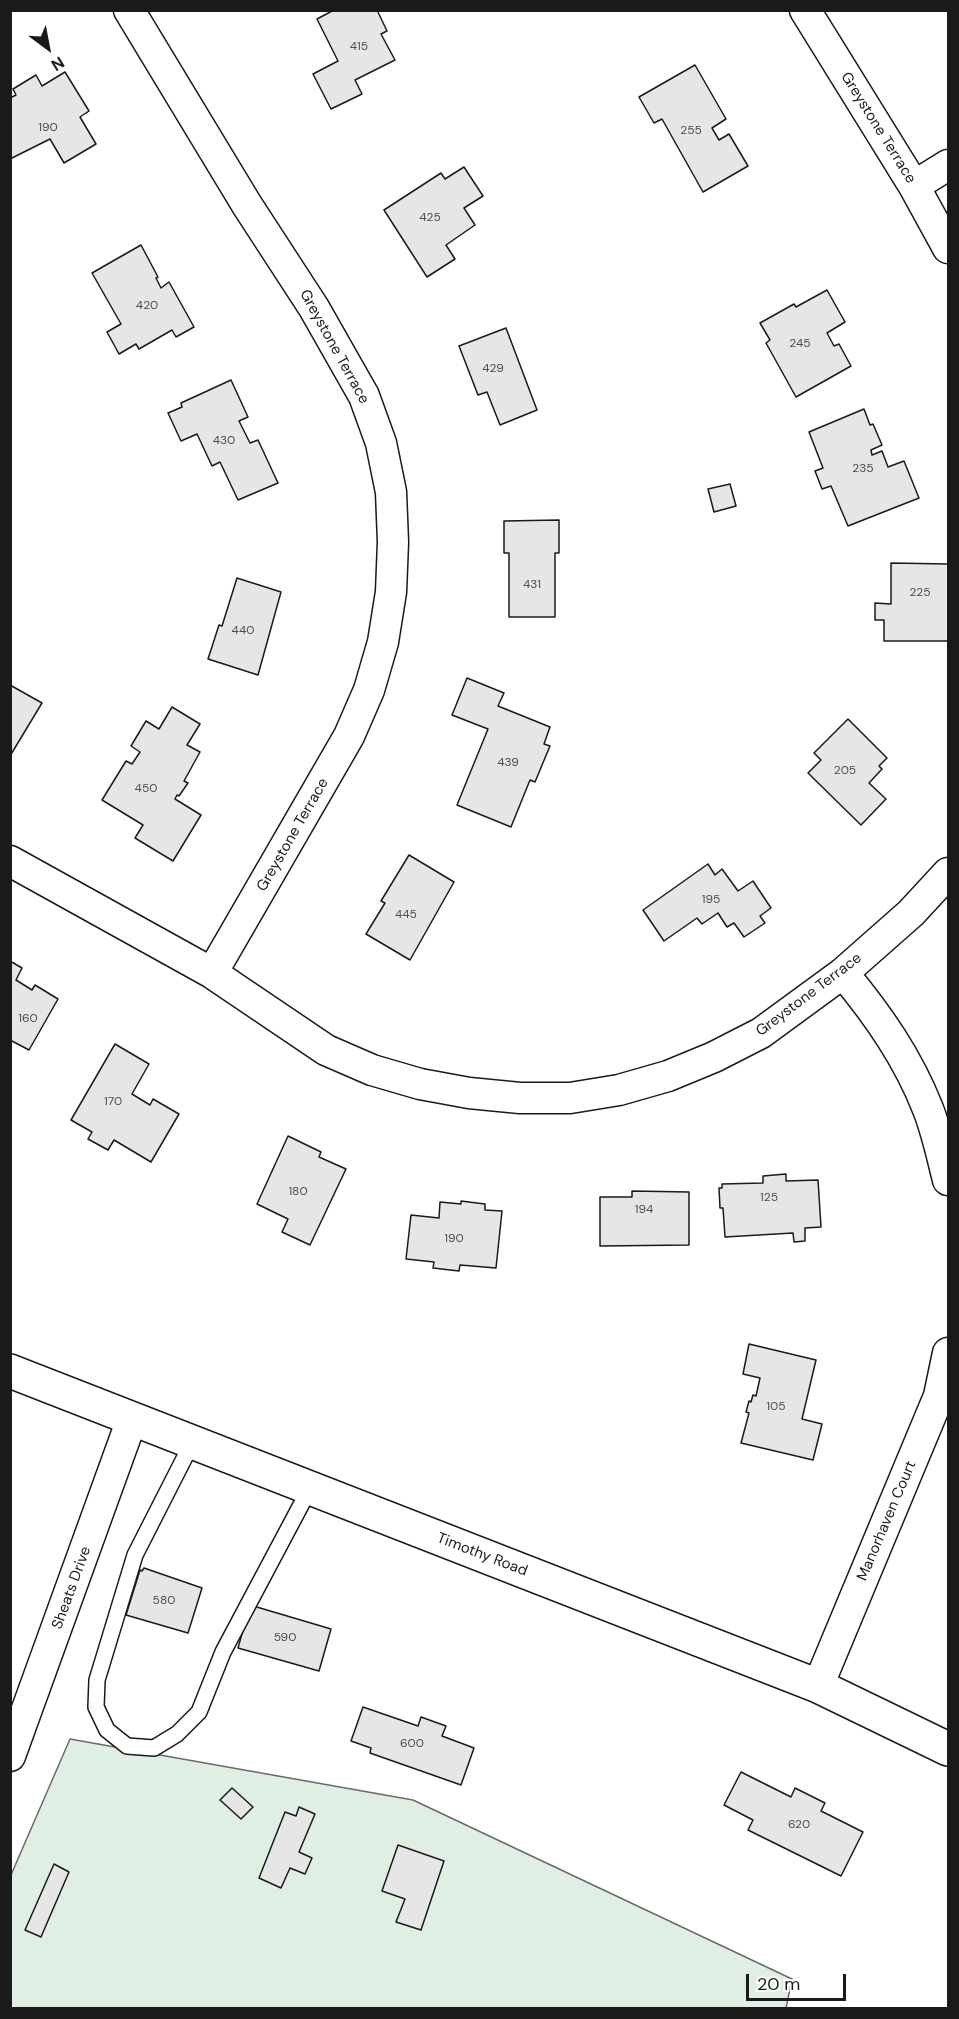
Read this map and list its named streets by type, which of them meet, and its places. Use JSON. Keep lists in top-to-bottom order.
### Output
{
  "streets": {
    "main road": ["Timothy Road"],
    "street": ["Greystone Terrace", "Manorhaven Court", "Sheats Drive"]
  },
  "crossings": [
    ["Manorhaven Court", "Timothy Road"],
    ["Timothy Road", "Sheats Drive"]
  ],
  "house_numbers": [
    "415",
    "190",
    "255",
    "425",
    "420",
    "245",
    "429",
    "430",
    "235",
    "431",
    "225",
    "440",
    "439",
    "205",
    "450",
    "195",
    "445",
    "160",
    "170",
    "180",
    "125",
    "194",
    "190",
    "105",
    "580",
    "590",
    "600",
    "620"
  ],
  "scale_bar": "20 m",
  "north": "bottom right"
}
